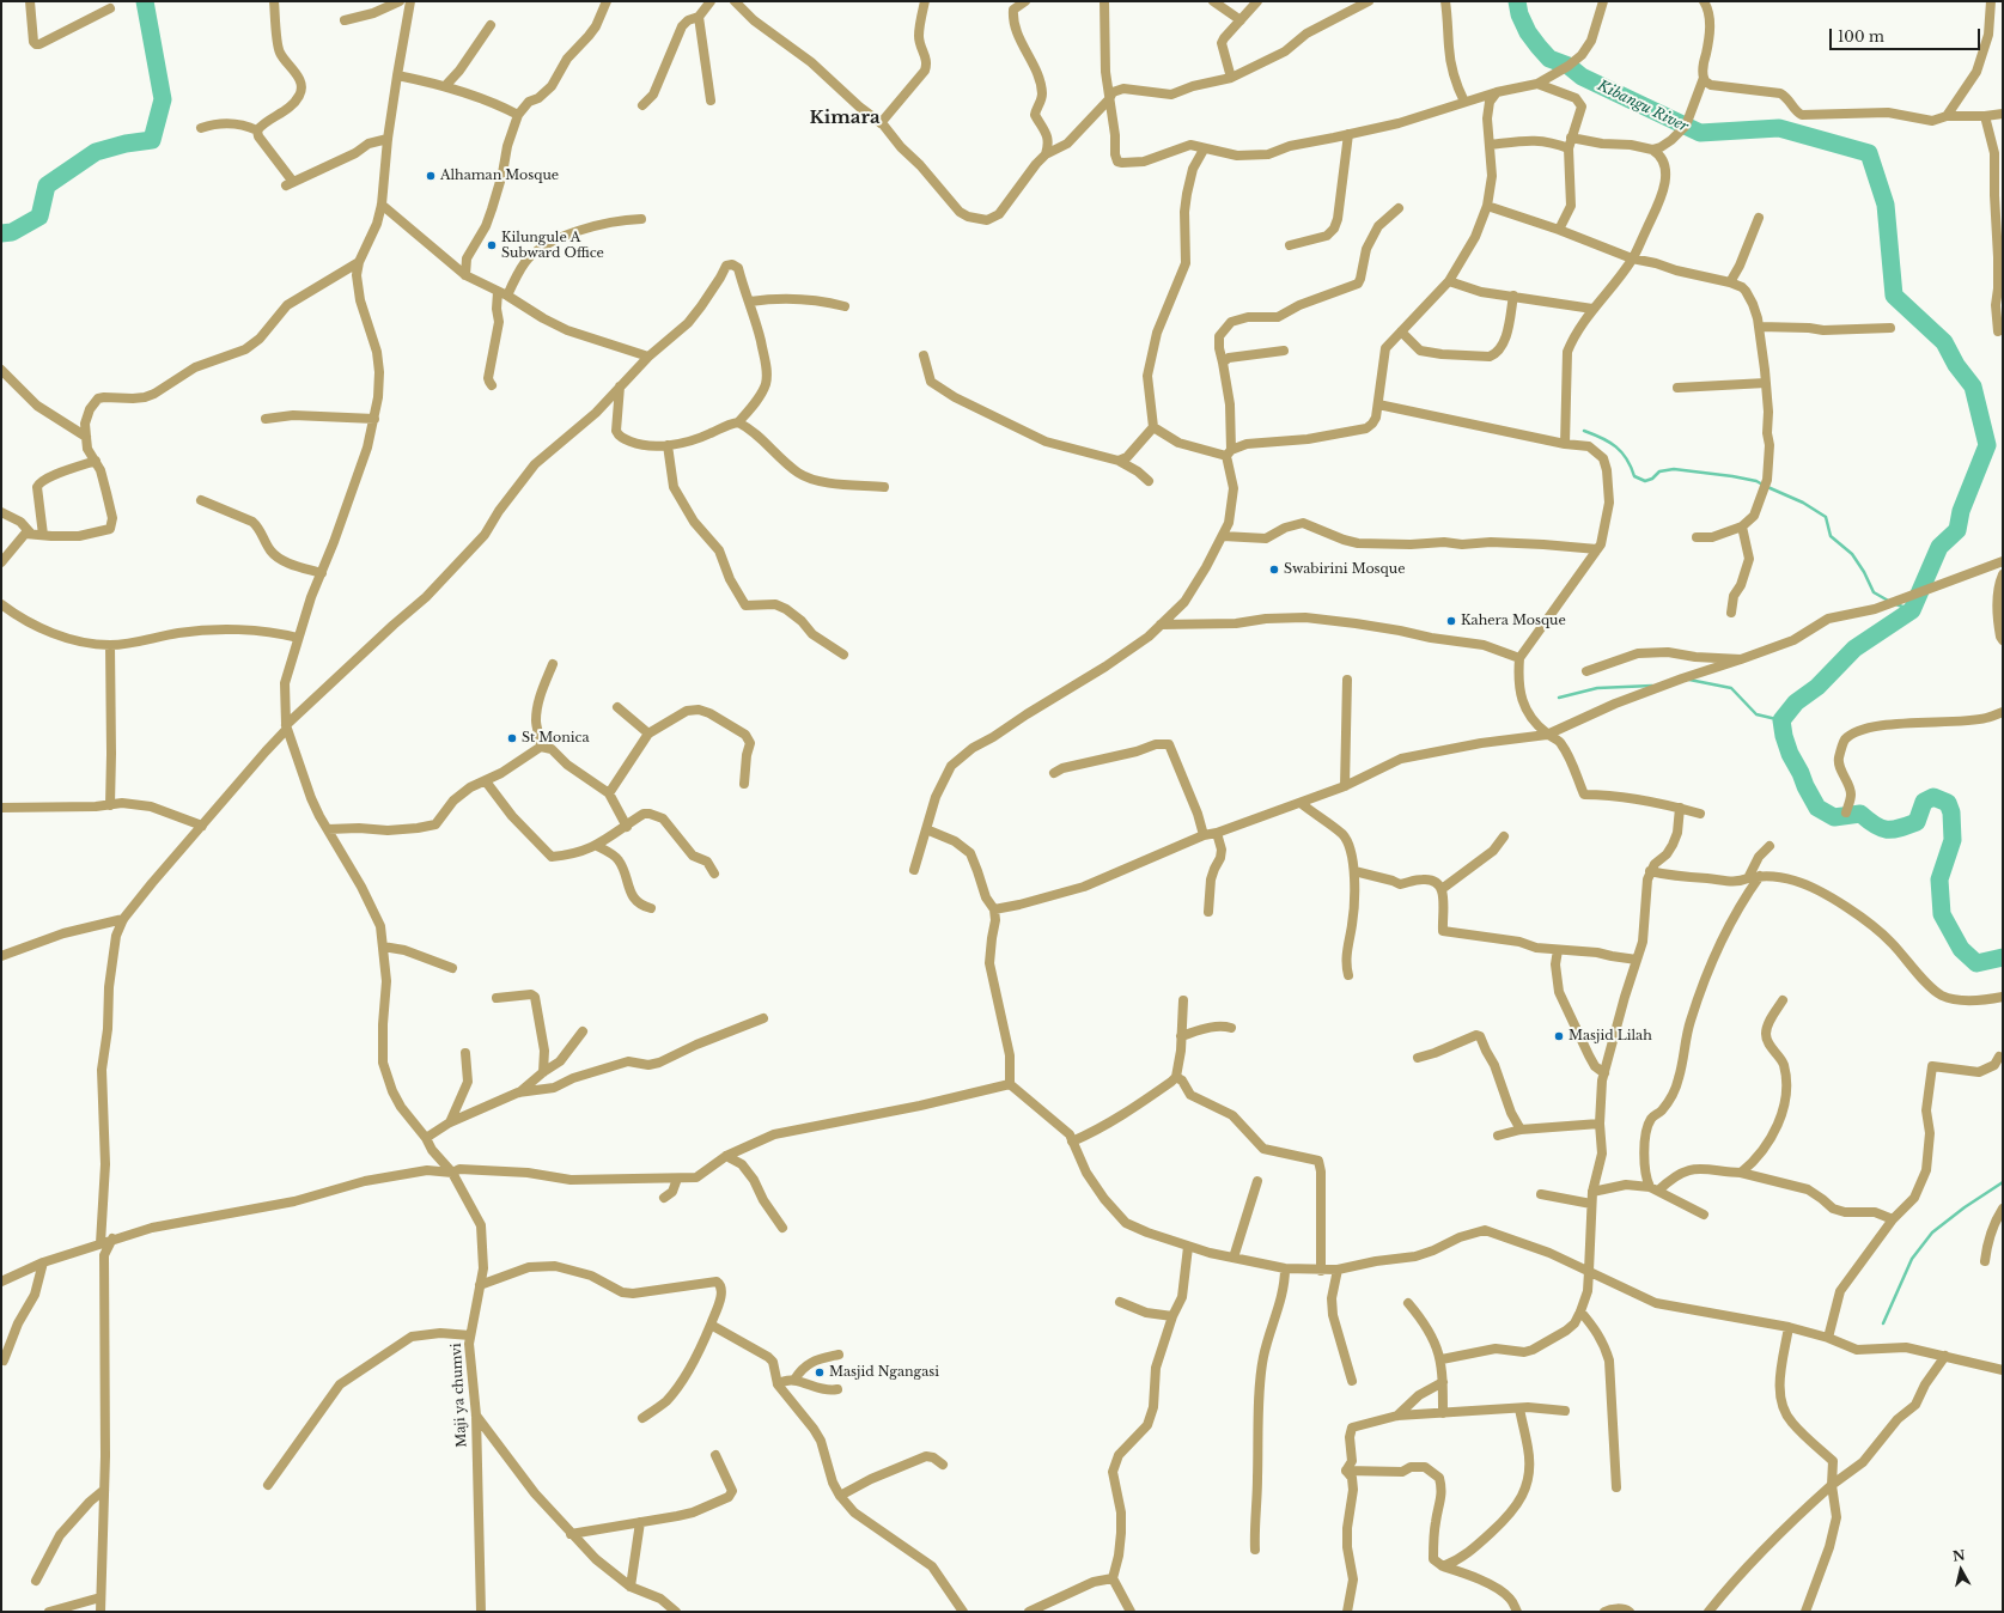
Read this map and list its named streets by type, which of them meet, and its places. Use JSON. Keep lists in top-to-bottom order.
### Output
{
  "streets": {
    "street": ["Maji ya chumvi"]
  },
  "districts": ["Kimara"],
  "water": ["Kibangu River"],
  "places": [
    "Alhaman Mosque",
    "Kilungule A Subward Office",
    "Swabirini Mosque",
    "Kahera Mosque",
    "St Monica",
    "Masjid Lilah",
    "Masjid Ngangasi"
  ],
  "scale_bar": "100 m",
  "north": "top"
}
